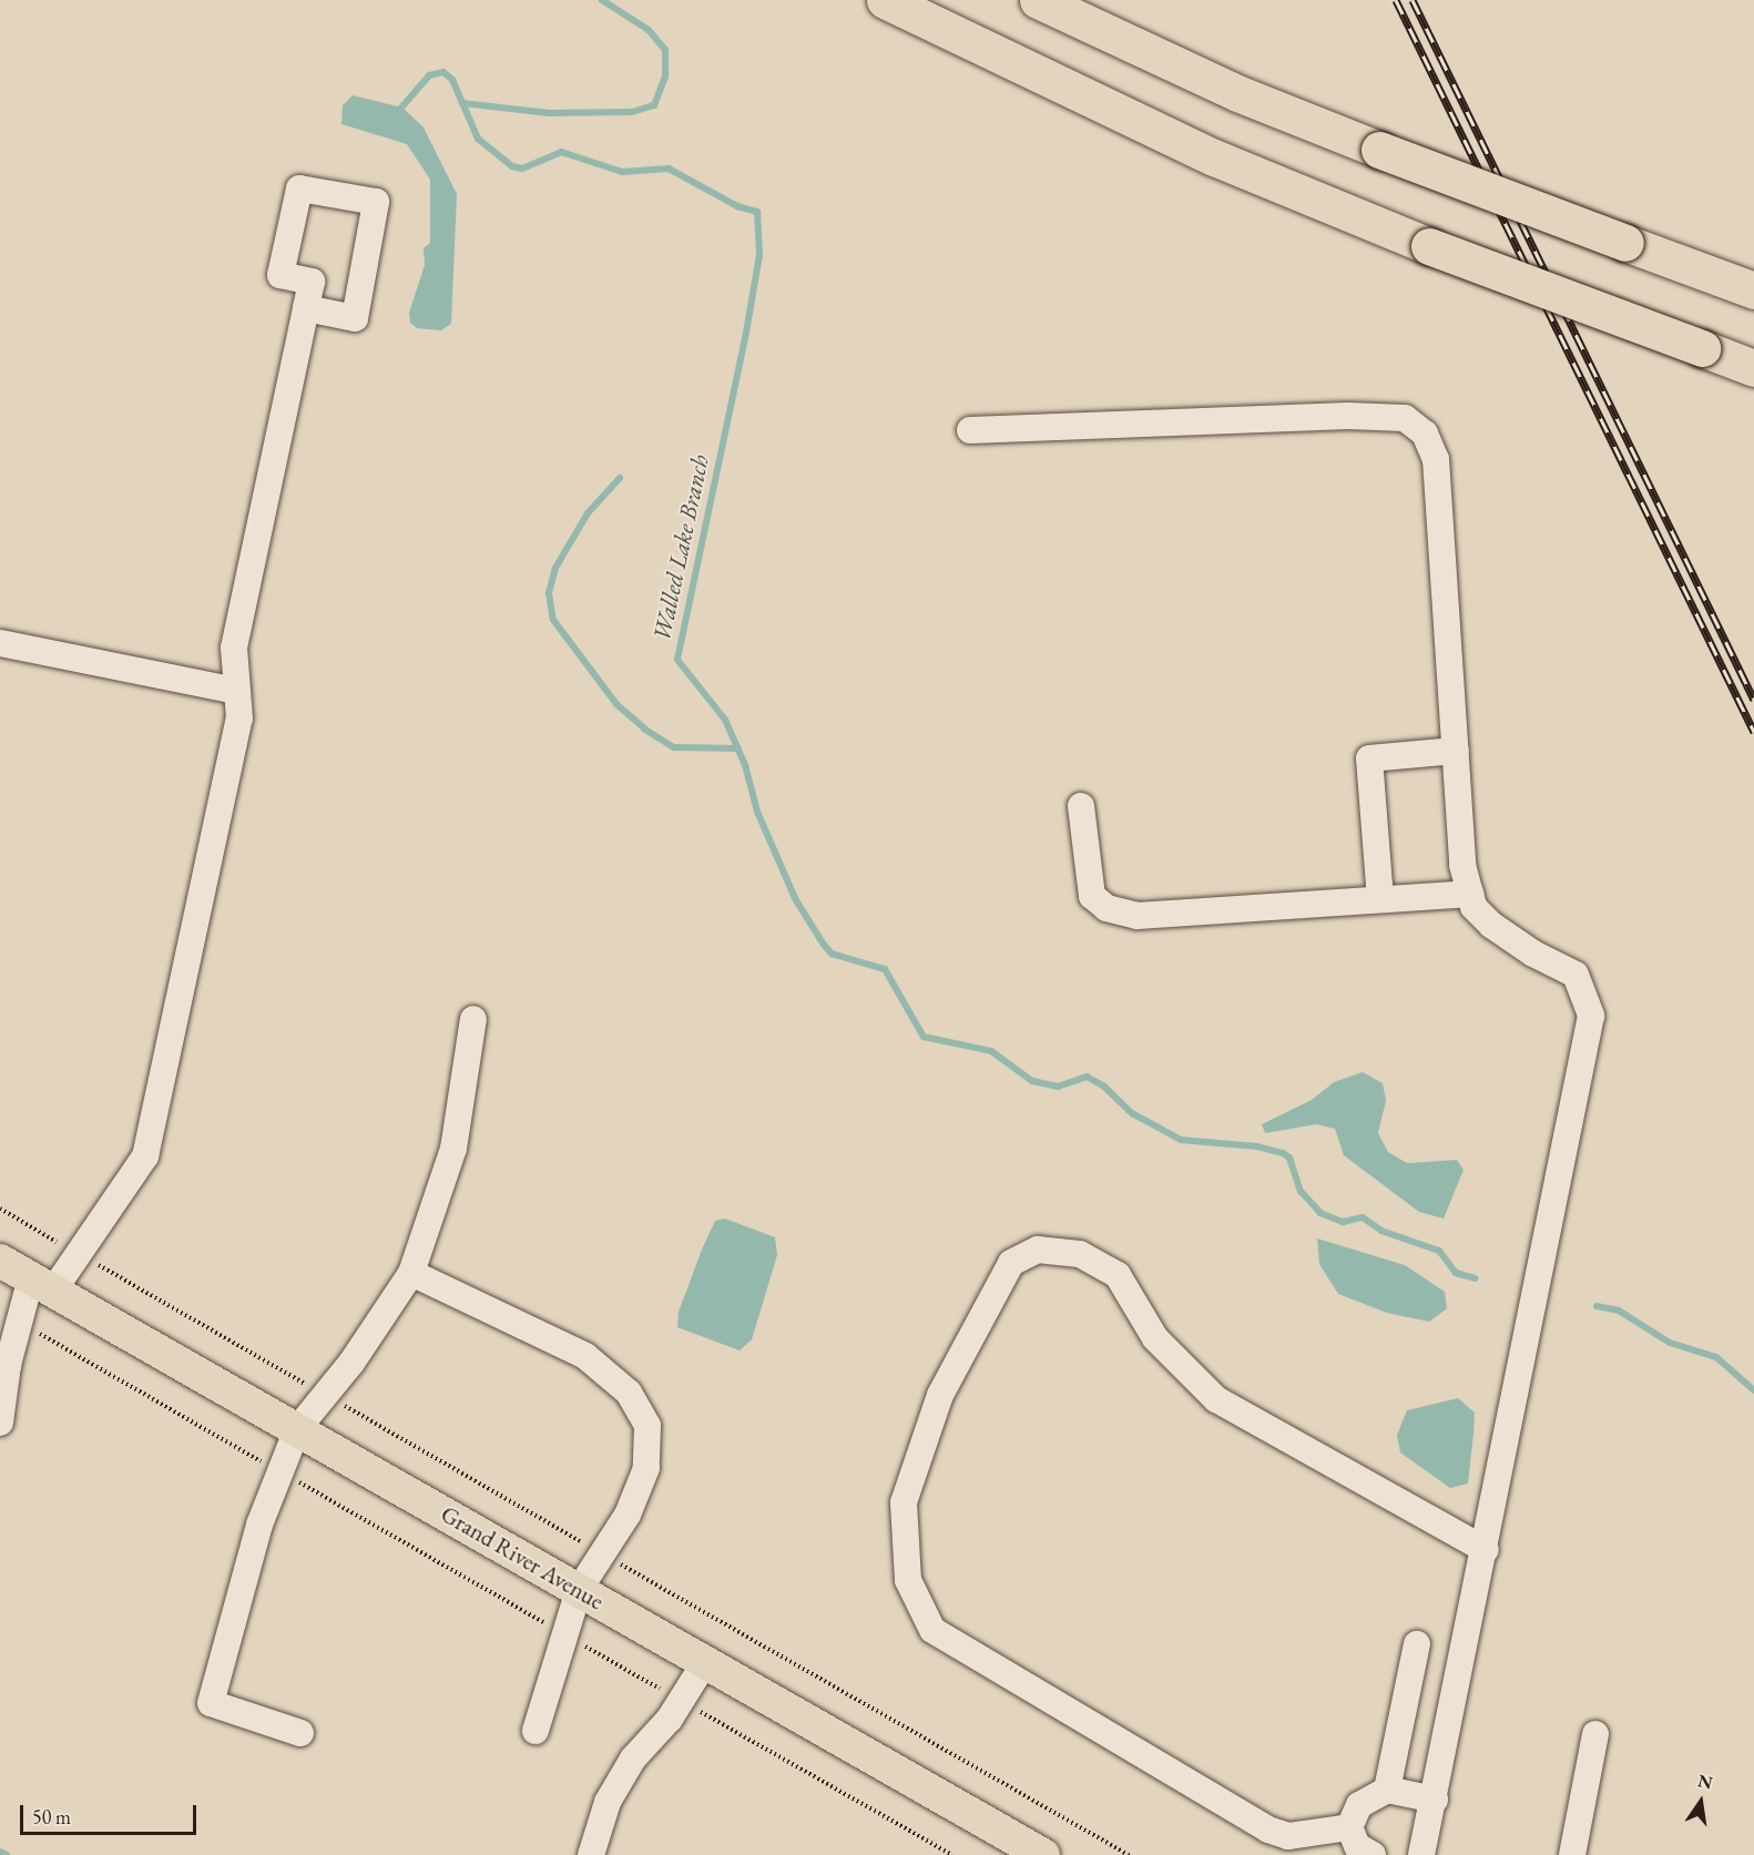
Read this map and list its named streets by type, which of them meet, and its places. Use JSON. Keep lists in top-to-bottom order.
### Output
{
  "streets": {
    "main road": ["Grand River Avenue"]
  },
  "water": ["Walled Lake Branch"],
  "scale_bar": "50 m",
  "north": "top"
}
